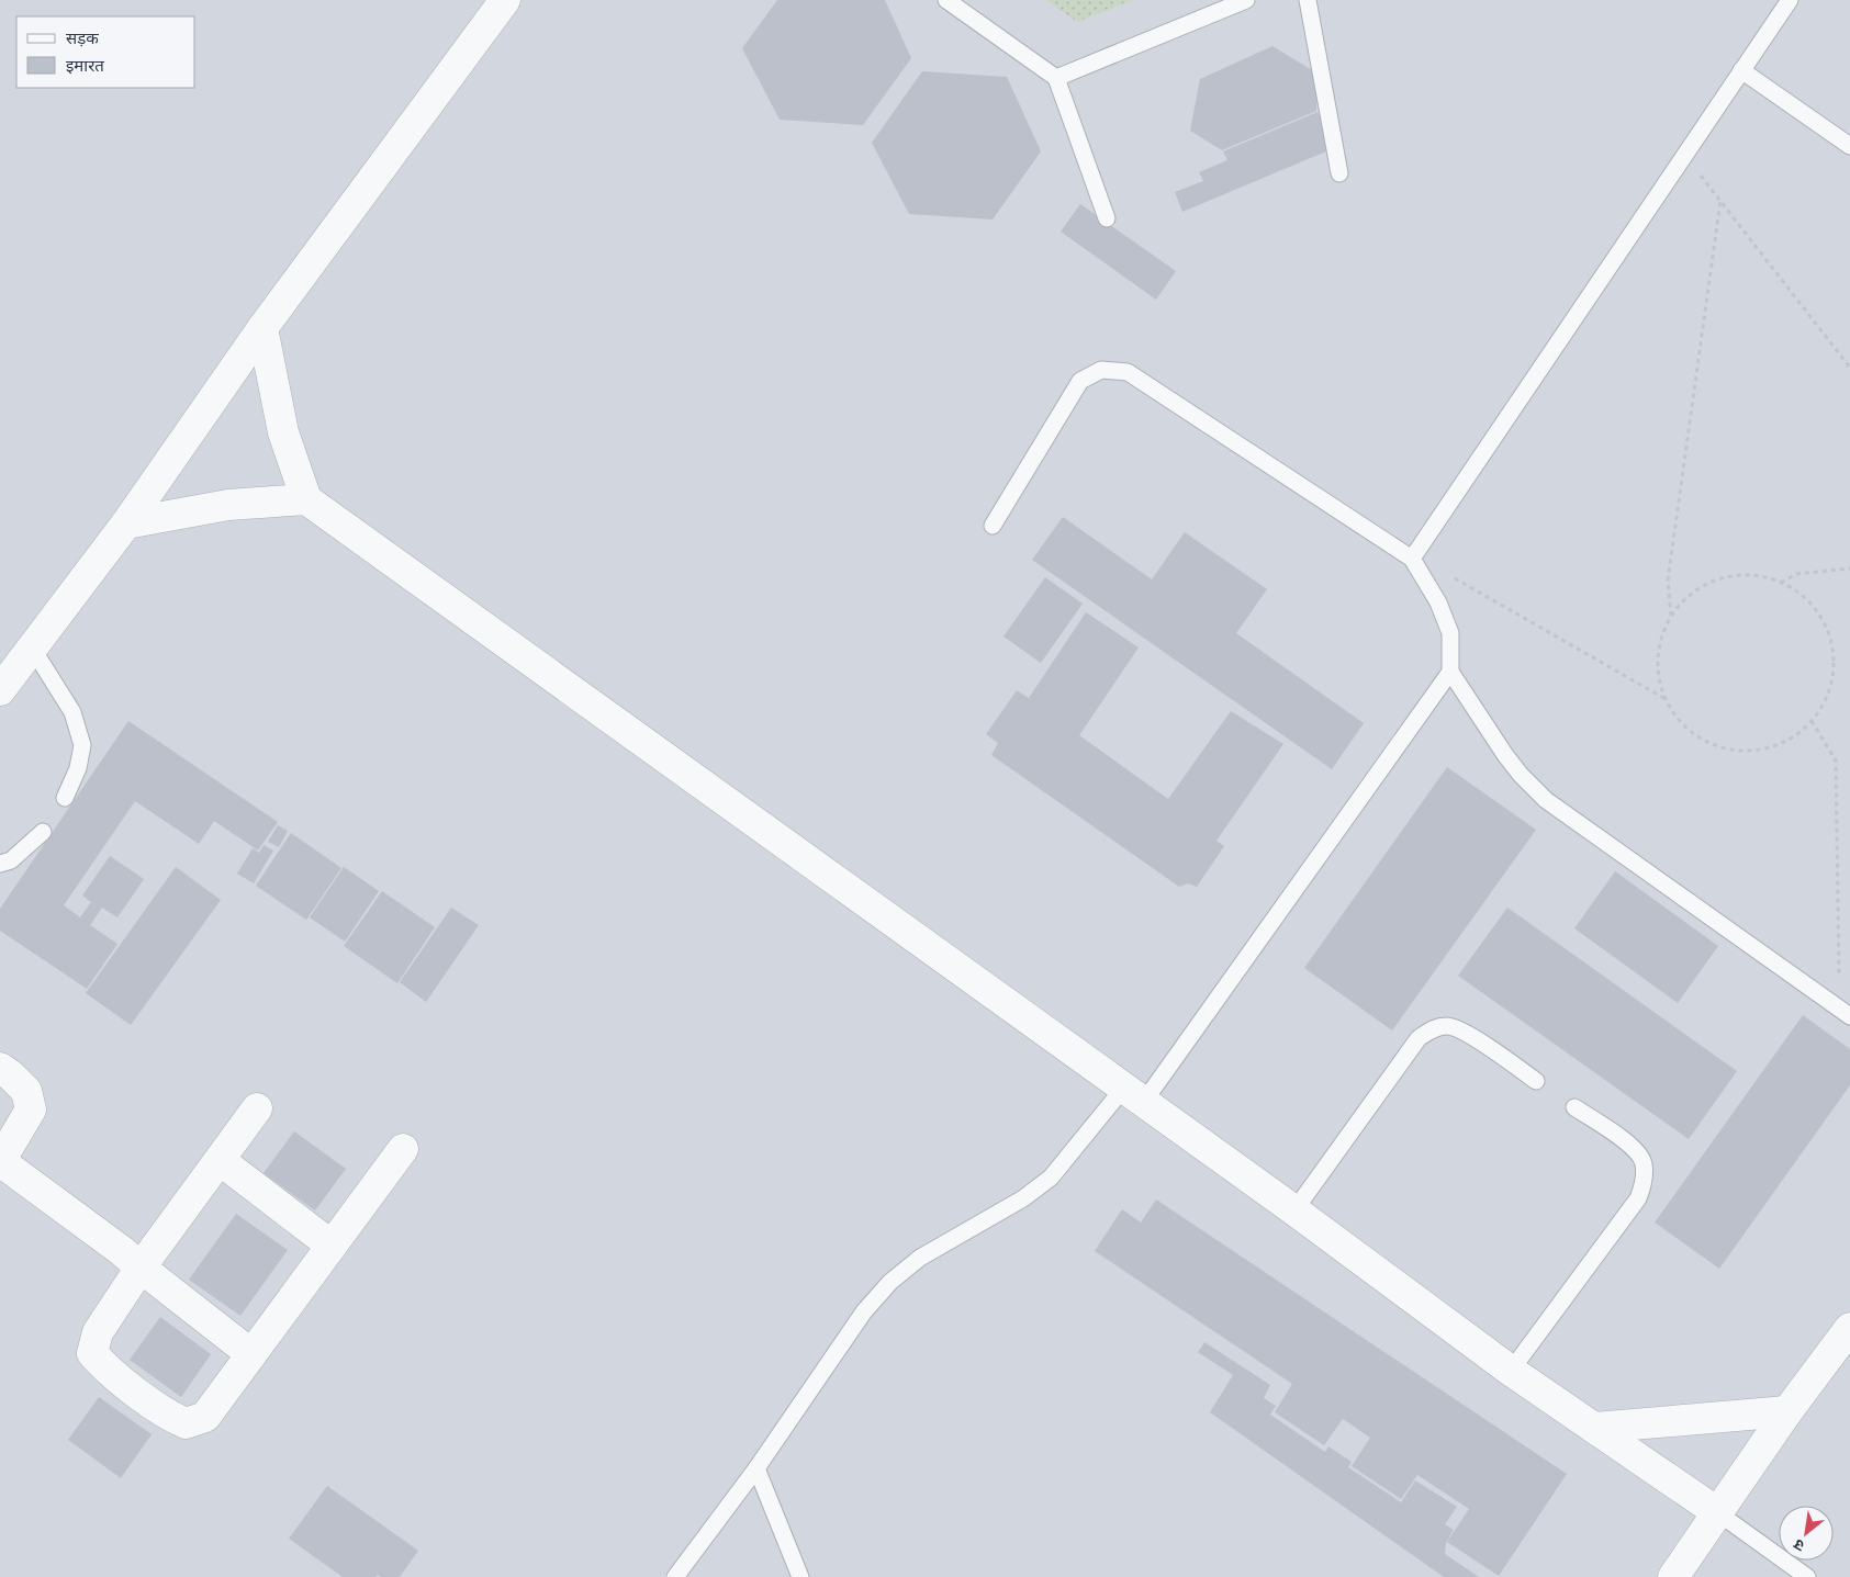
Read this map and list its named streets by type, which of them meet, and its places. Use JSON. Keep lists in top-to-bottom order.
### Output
{
  "legend": ["सड़क", "इमारत"],
  "north": "bottom left"
}
